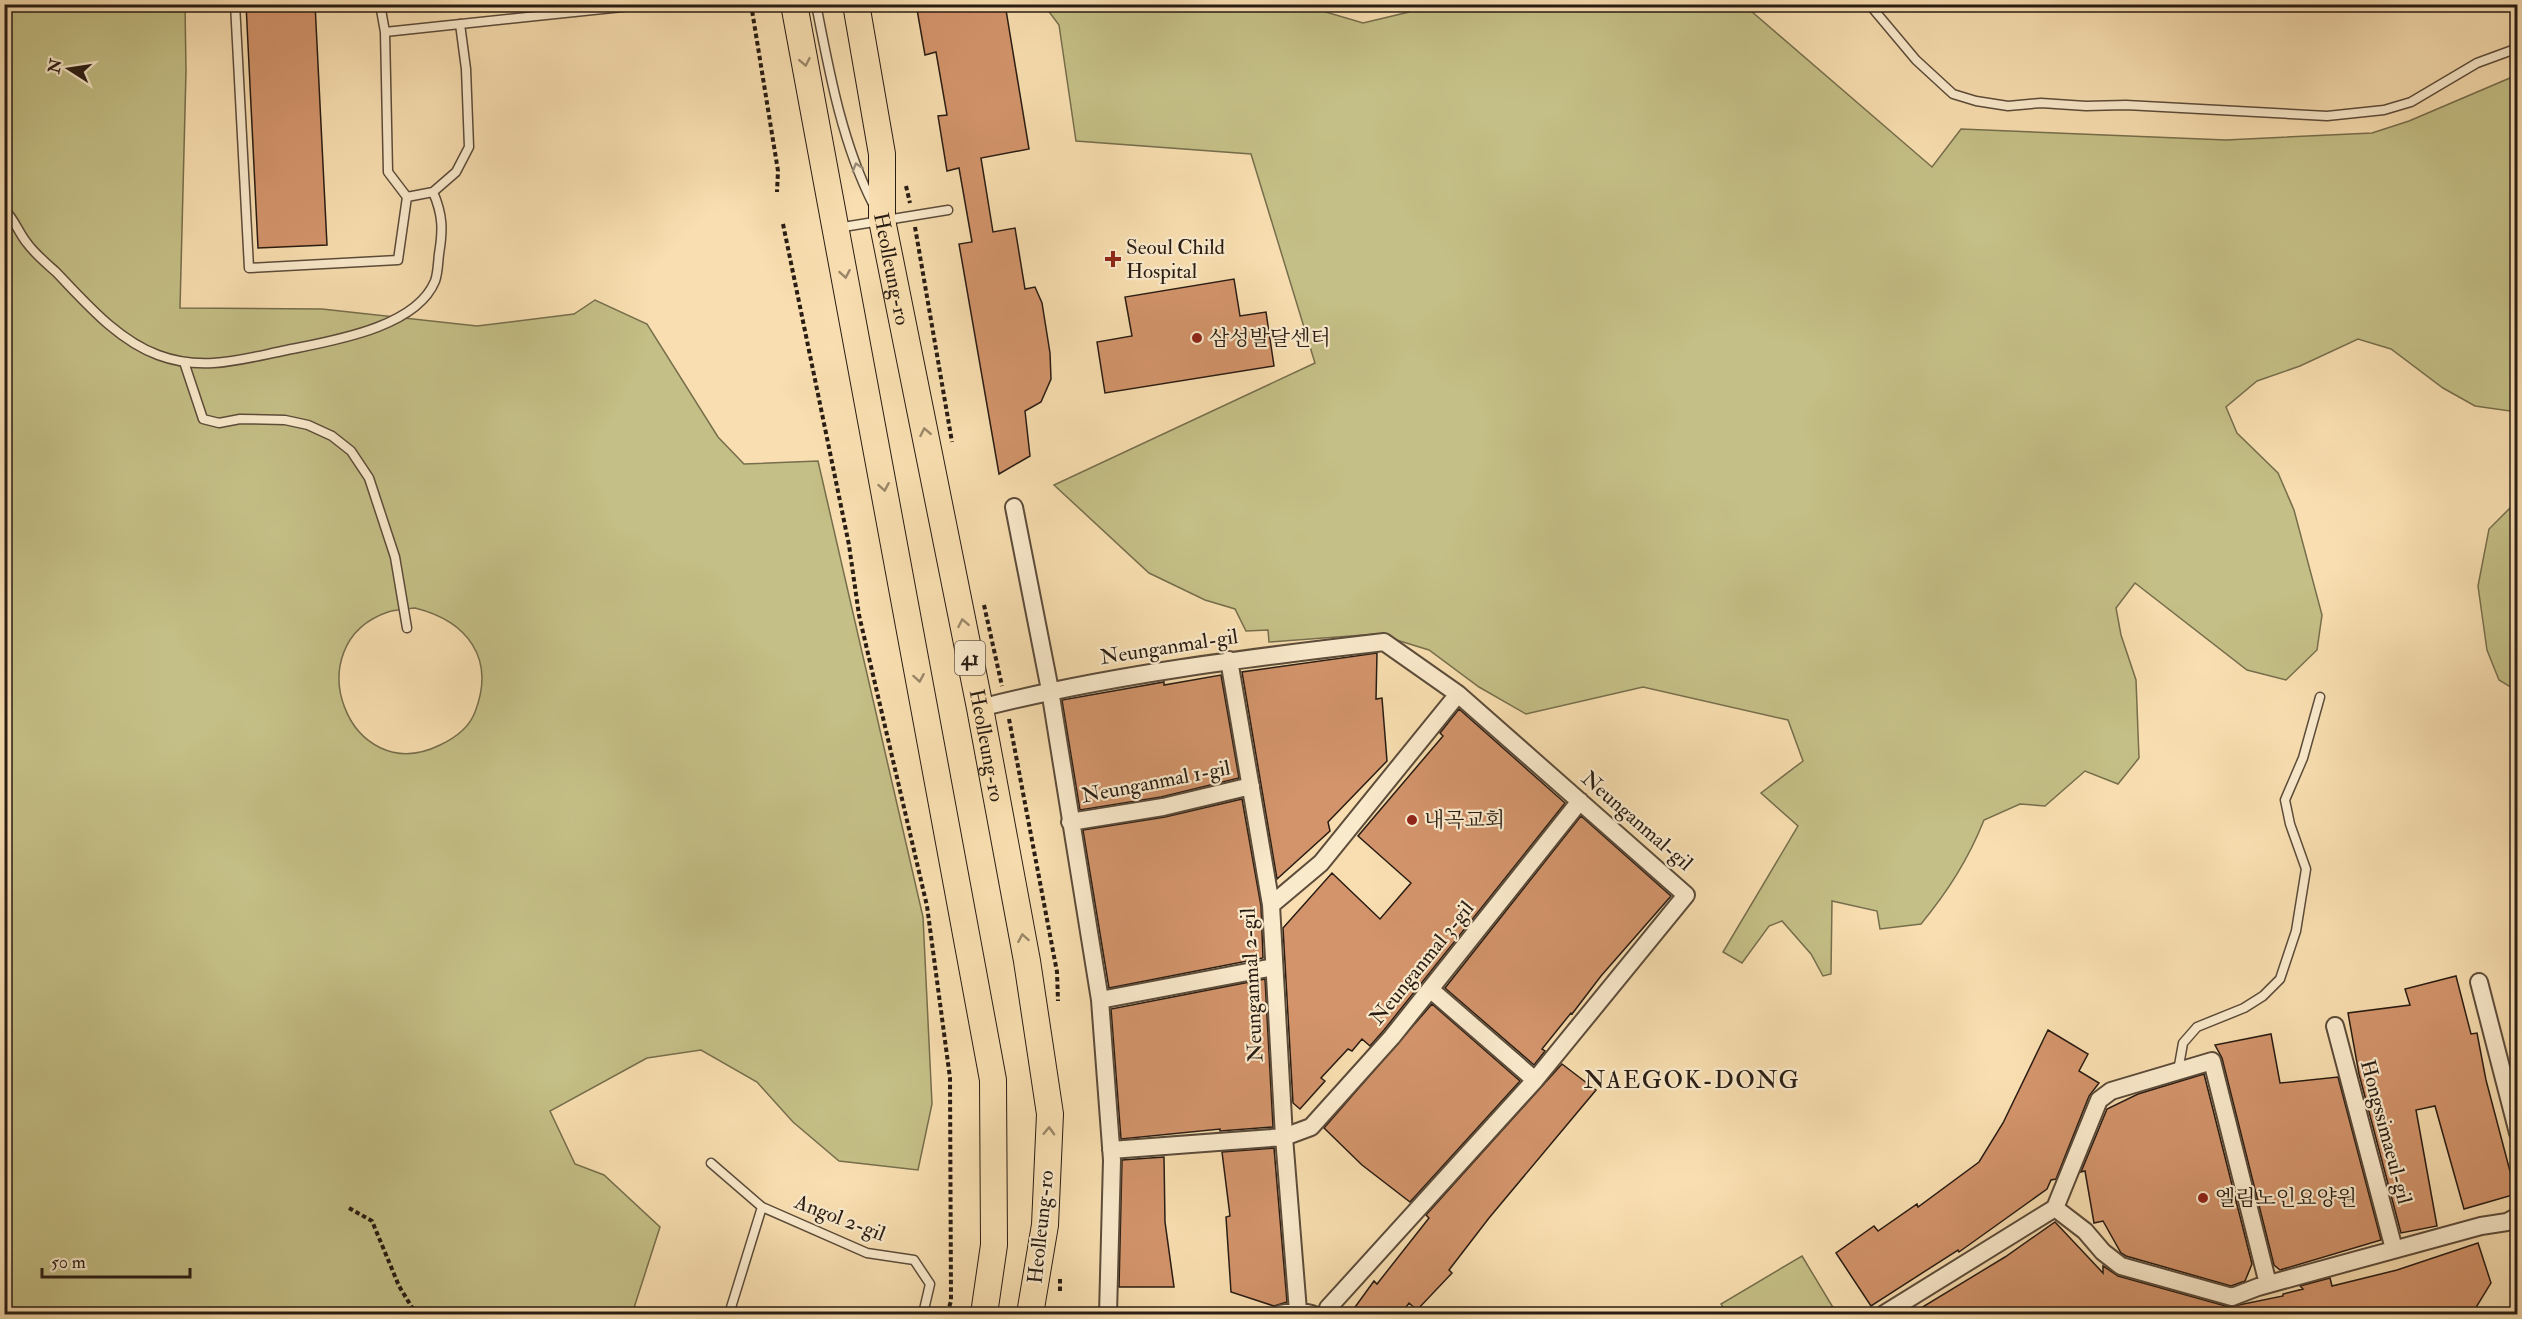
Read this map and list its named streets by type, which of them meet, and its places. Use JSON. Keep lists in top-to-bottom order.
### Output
{
  "streets": {
    "main road": ["Heolleung-ro", "41"],
    "street": [
      "Neunganmal-gil",
      "Neunganmal 1-gil",
      "Neunganmal 3-gil",
      "Neunganmal 2-gil",
      "Hongssimaeul-gil"
    ],
    "lane": ["Angol 2-gil"]
  },
  "crossings": [
    ["Heolleung-ro", "Neunganmal-gil"],
    ["Neunganmal-gil", "Neunganmal 1-gil"],
    ["Neunganmal-gil", "Neunganmal 3-gil"],
    ["Neunganmal-gil", "Neunganmal 2-gil"],
    ["Neunganmal 1-gil", "Neunganmal 2-gil"],
    ["Neunganmal 3-gil", "Neunganmal 2-gil"]
  ],
  "districts": ["NAEGOK-DONG"],
  "places": {
    "health": ["Seoul Child Hospital"],
    "other": ["삼성발달센터", "내곡교회", "엘림노인요양원"]
  },
  "scale_bar": "50 m",
  "north": "left"
}
